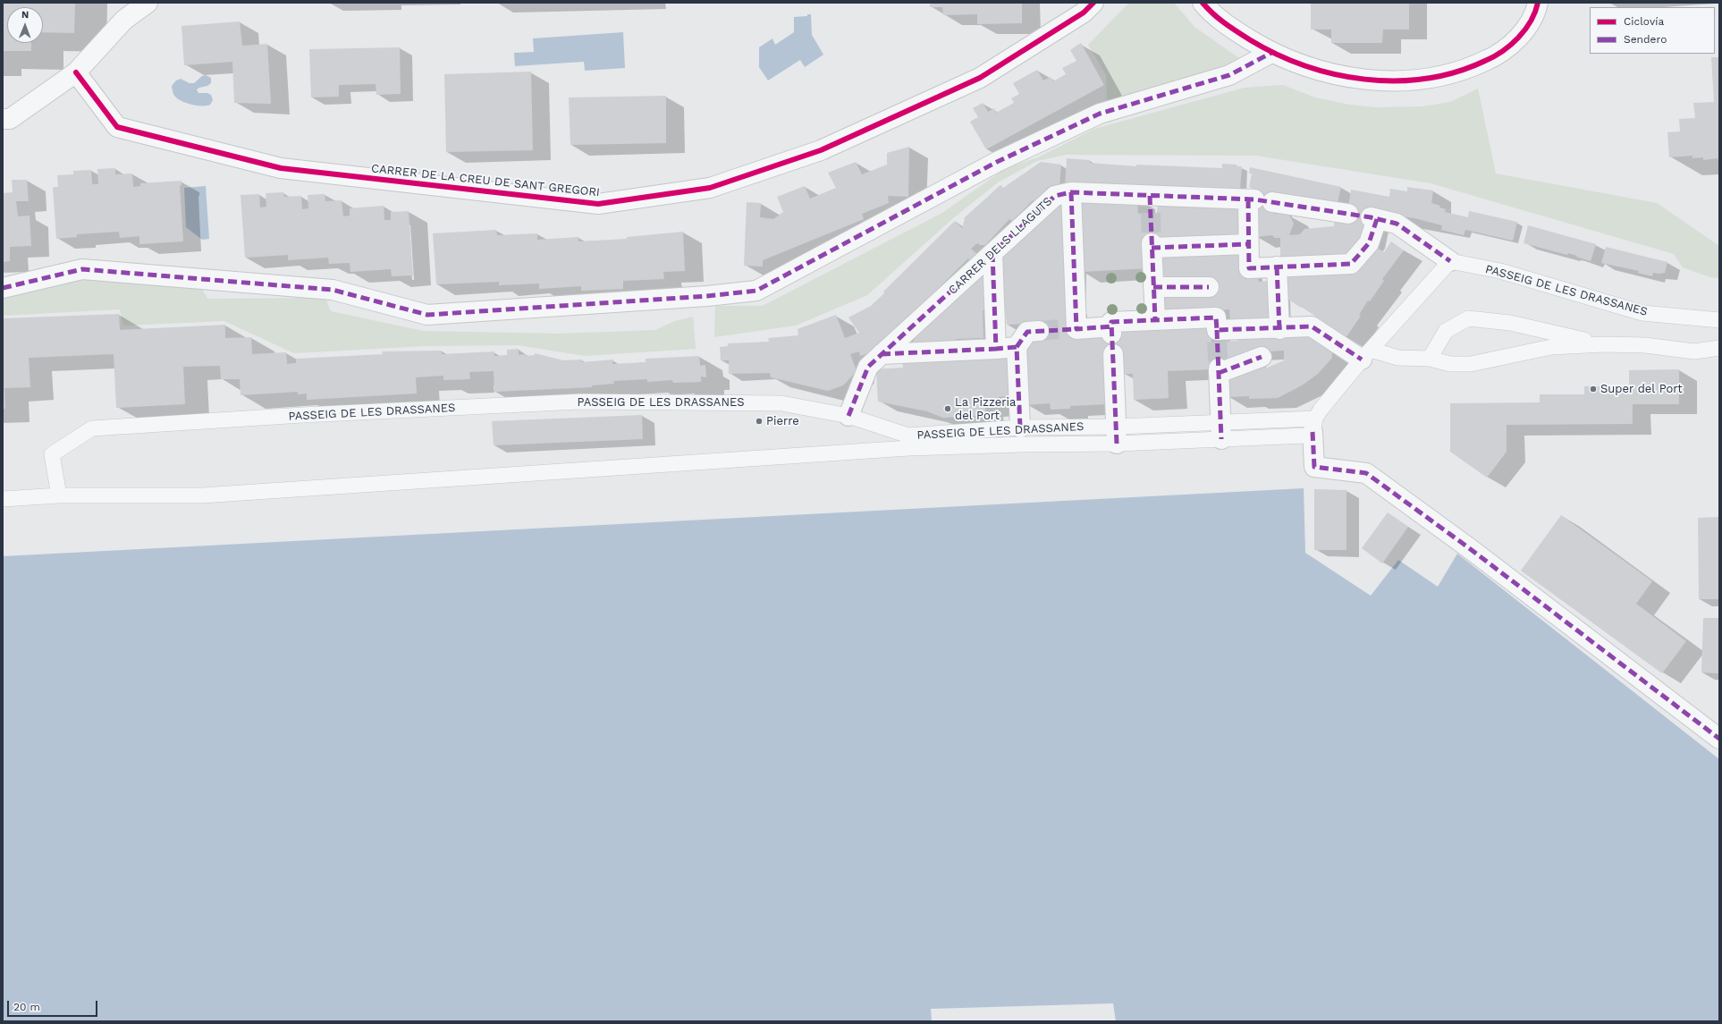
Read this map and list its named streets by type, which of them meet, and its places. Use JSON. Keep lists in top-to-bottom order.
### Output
{
  "streets": {
    "street": ["CARRER DE LA CREU DE SANT GREGORI", "CARRER DELS LLAGUTS"],
    "lane": ["PASSEIG DE LES DRASSANES"]
  },
  "crossings": [
    ["CARRER DELS LLAGUTS", "PASSEIG DE LES DRASSANES"]
  ],
  "places": ["Super del Port", "La Pizzeria del Port", "Pierre"],
  "legend": ["Ciclovía", "Sendero"],
  "scale_bar": "20 m",
  "north": "top"
}
